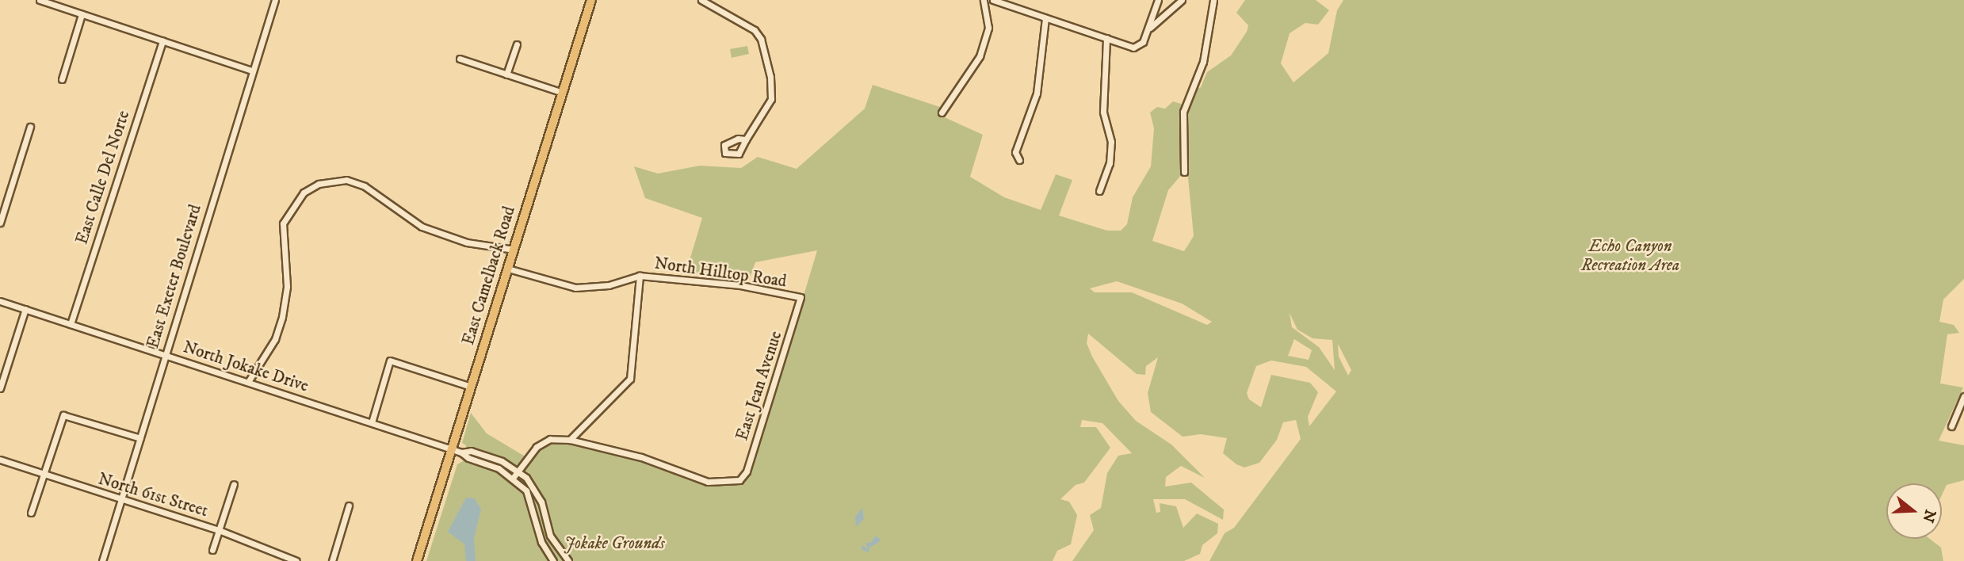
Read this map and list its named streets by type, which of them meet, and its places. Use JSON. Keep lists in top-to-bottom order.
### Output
{
  "streets": {
    "main road": ["East Camelback Road"],
    "street": [
      "East Calle Del Norte",
      "North Hilltop Road",
      "East Exeter Boulevard",
      "North Jokake Drive",
      "East Jean Avenue",
      "North 61st Street"
    ]
  },
  "crossings": [
    ["East Calle Del Norte", "North Jokake Drive"],
    ["North Hilltop Road", "East Camelback Road"],
    ["North Hilltop Road", "East Jean Avenue"],
    ["East Camelback Road", "North Jokake Drive"],
    ["East Exeter Boulevard", "North Jokake Drive"],
    ["East Exeter Boulevard", "North 61st Street"]
  ],
  "parks": ["Echo Canyon Recreation Area", "Jokake Grounds"],
  "north": "right"
}
